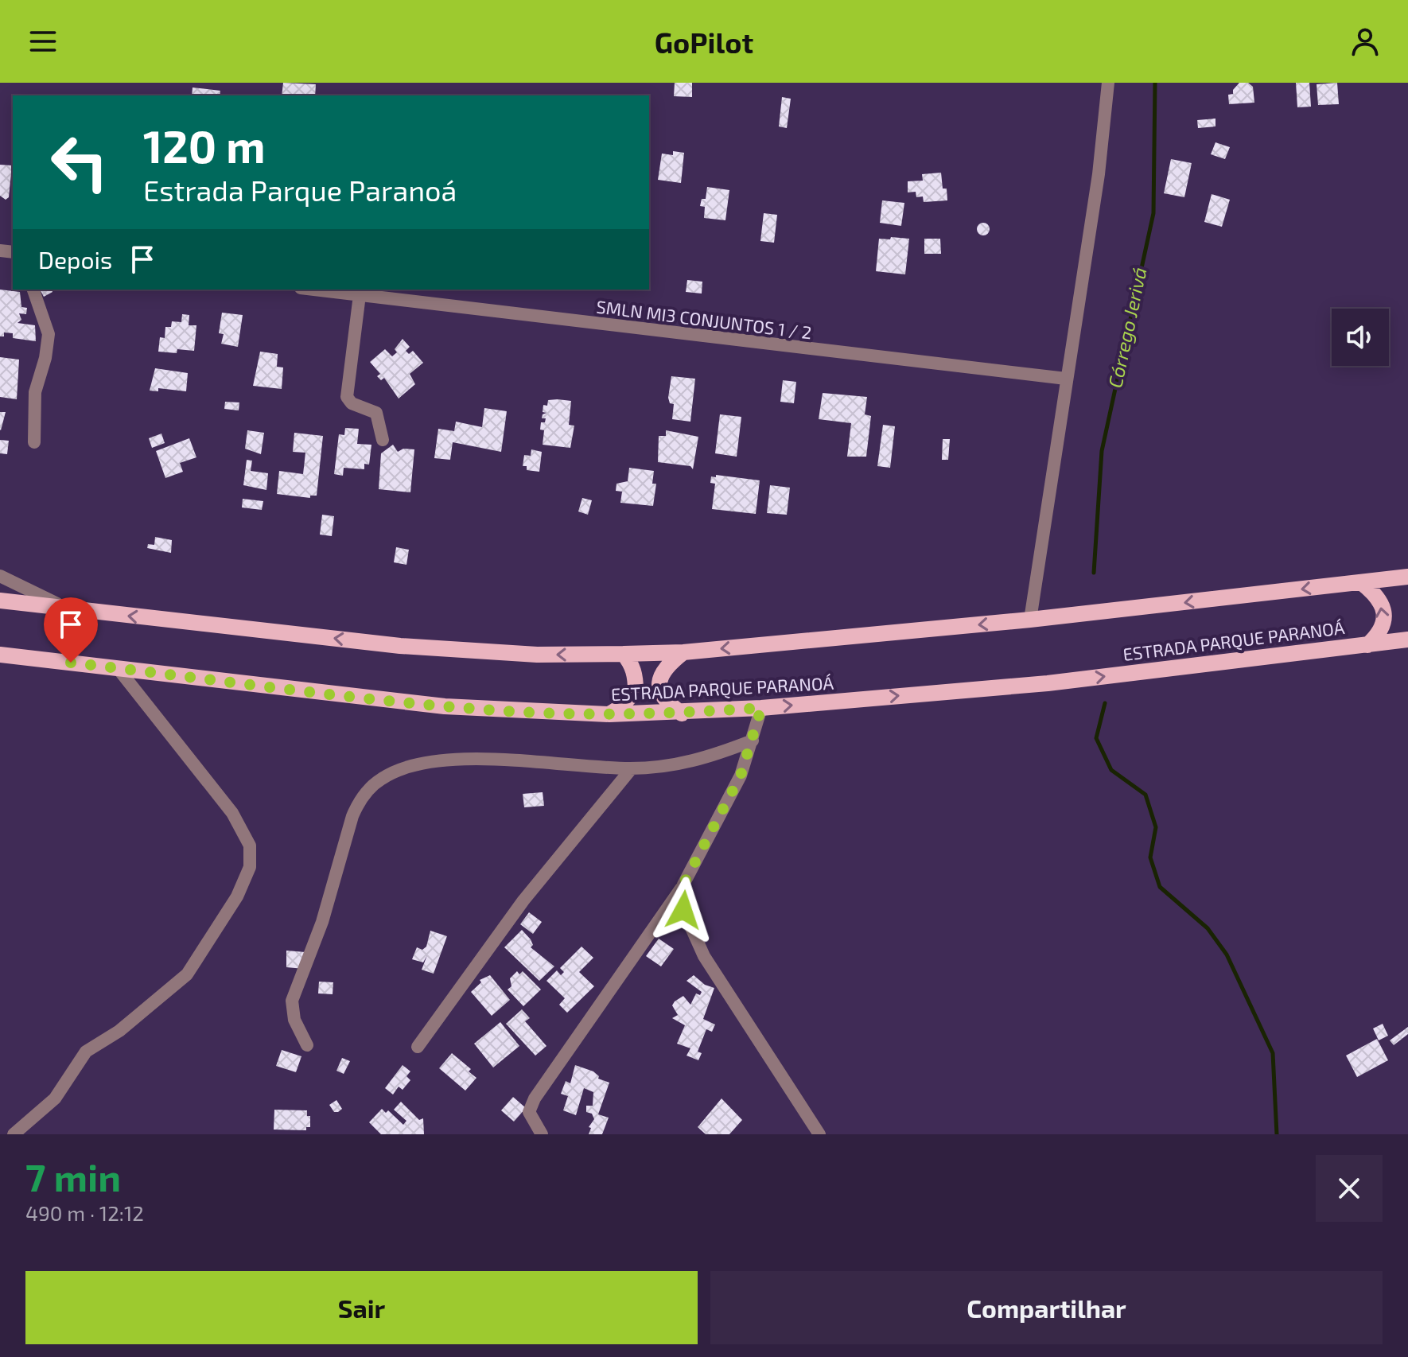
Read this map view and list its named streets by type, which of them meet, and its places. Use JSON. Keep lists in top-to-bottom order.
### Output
{
  "streets": {
    "main road": ["ESTRADA PARQUE PARANOÁ"],
    "street": ["SMLN MI3 CONJUNTOS 1 / 2"]
  },
  "water": ["Córrego Jerivá"],
  "page": {
    "header": "GoPilot",
    "turn": ["120 m", "Estrada Parque Paranoá"],
    "then": "Depois",
    "heading": ["7 min", "490 m · 12:12"],
    "buttons": ["Sair", "Compartilhar"]
  }
}
